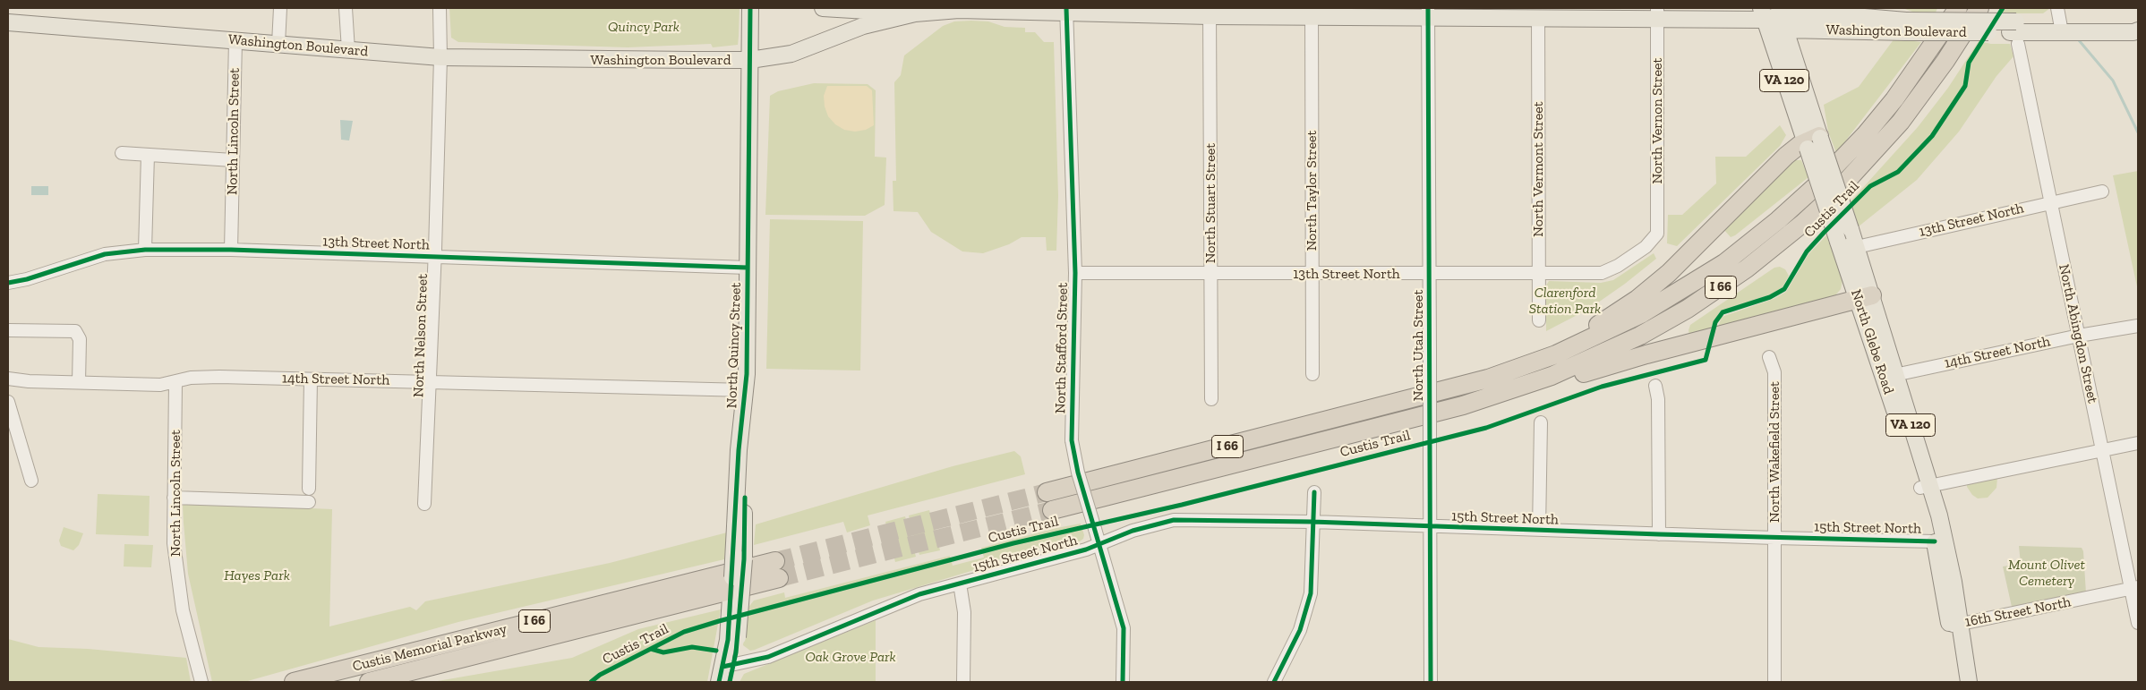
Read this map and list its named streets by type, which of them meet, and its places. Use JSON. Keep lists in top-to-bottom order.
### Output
{
  "streets": {
    "highway": ["I 66", "Custis Memorial Parkway"],
    "main road": [
      "Washington Boulevard",
      "VA 120",
      "North Glebe Road",
      "North Quincy Street"
    ],
    "street": [
      "North Vernon Street",
      "North Lincoln Street",
      "North Vermont Street",
      "North Taylor Street",
      "North Stuart Street",
      "13th Street North",
      "North Abingdon Street",
      "North Nelson Street",
      "North Utah Street",
      "North Stafford Street",
      "14th Street North",
      "North Wakefield Street",
      "15th Street North",
      "16th Street North"
    ],
    "cycle path": ["Custis Trail"]
  },
  "crossings": [
    ["Washington Boulevard", "North Vernon Street"],
    ["Washington Boulevard", "North Lincoln Street"],
    ["Washington Boulevard", "North Vermont Street"],
    ["Washington Boulevard", "North Taylor Street"],
    ["Washington Boulevard", "North Stuart Street"],
    ["Washington Boulevard", "North Abingdon Street"],
    ["Washington Boulevard", "North Nelson Street"],
    ["Washington Boulevard", "North Glebe Road"],
    ["Washington Boulevard", "North Quincy Street"],
    ["Washington Boulevard", "North Utah Street"],
    ["Washington Boulevard", "North Stafford Street"],
    ["North Vernon Street", "13th Street North"],
    ["North Lincoln Street", "13th Street North"],
    ["North Lincoln Street", "14th Street North"],
    ["North Vermont Street", "13th Street North"],
    ["North Taylor Street", "13th Street North"],
    ["North Stuart Street", "13th Street North"],
    ["13th Street North", "North Abingdon Street"],
    ["13th Street North", "North Nelson Street"],
    ["13th Street North", "North Glebe Road"],
    ["13th Street North", "North Quincy Street"],
    ["13th Street North", "North Utah Street"],
    ["13th Street North", "North Stafford Street"],
    ["North Abingdon Street", "14th Street North"],
    ["North Abingdon Street", "16th Street North"],
    ["North Nelson Street", "14th Street North"],
    ["North Glebe Road", "14th Street North"],
    ["North Glebe Road", "15th Street North"],
    ["North Glebe Road", "16th Street North"],
    ["North Quincy Street", "14th Street North"],
    ["North Quincy Street", "15th Street North"],
    ["North Utah Street", "15th Street North"],
    ["North Stafford Street", "15th Street North"],
    ["North Wakefield Street", "15th Street North"]
  ],
  "parks": [
    "Quincy Park",
    "Clarenford Station Park",
    "Mount Olivet Cemetery",
    "Hayes Park",
    "Oak Grove Park"
  ]
}
